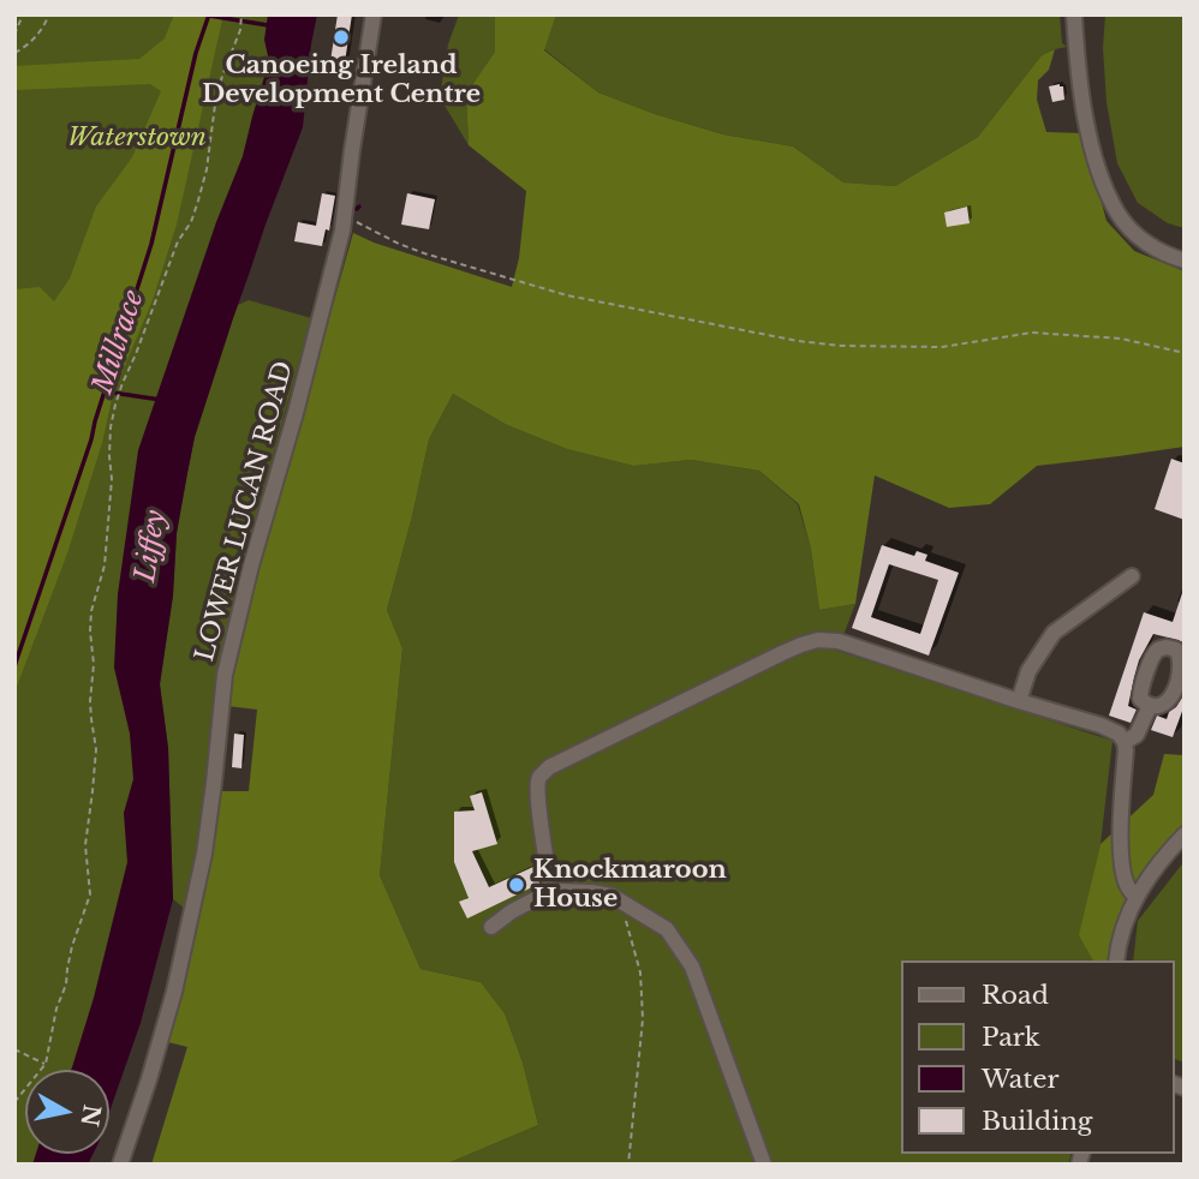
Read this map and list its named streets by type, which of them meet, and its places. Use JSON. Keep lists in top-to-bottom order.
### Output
{
  "streets": {
    "street": ["LOWER LUCAN ROAD"]
  },
  "water": ["Millrace", "Liffey"],
  "parks": ["Waterstown"],
  "places": ["Canoeing Ireland Development Centre", "Knockmaroon House"],
  "legend": [
    "Road",
    "Park",
    "Water",
    "Building"
  ],
  "north": "right"
}
